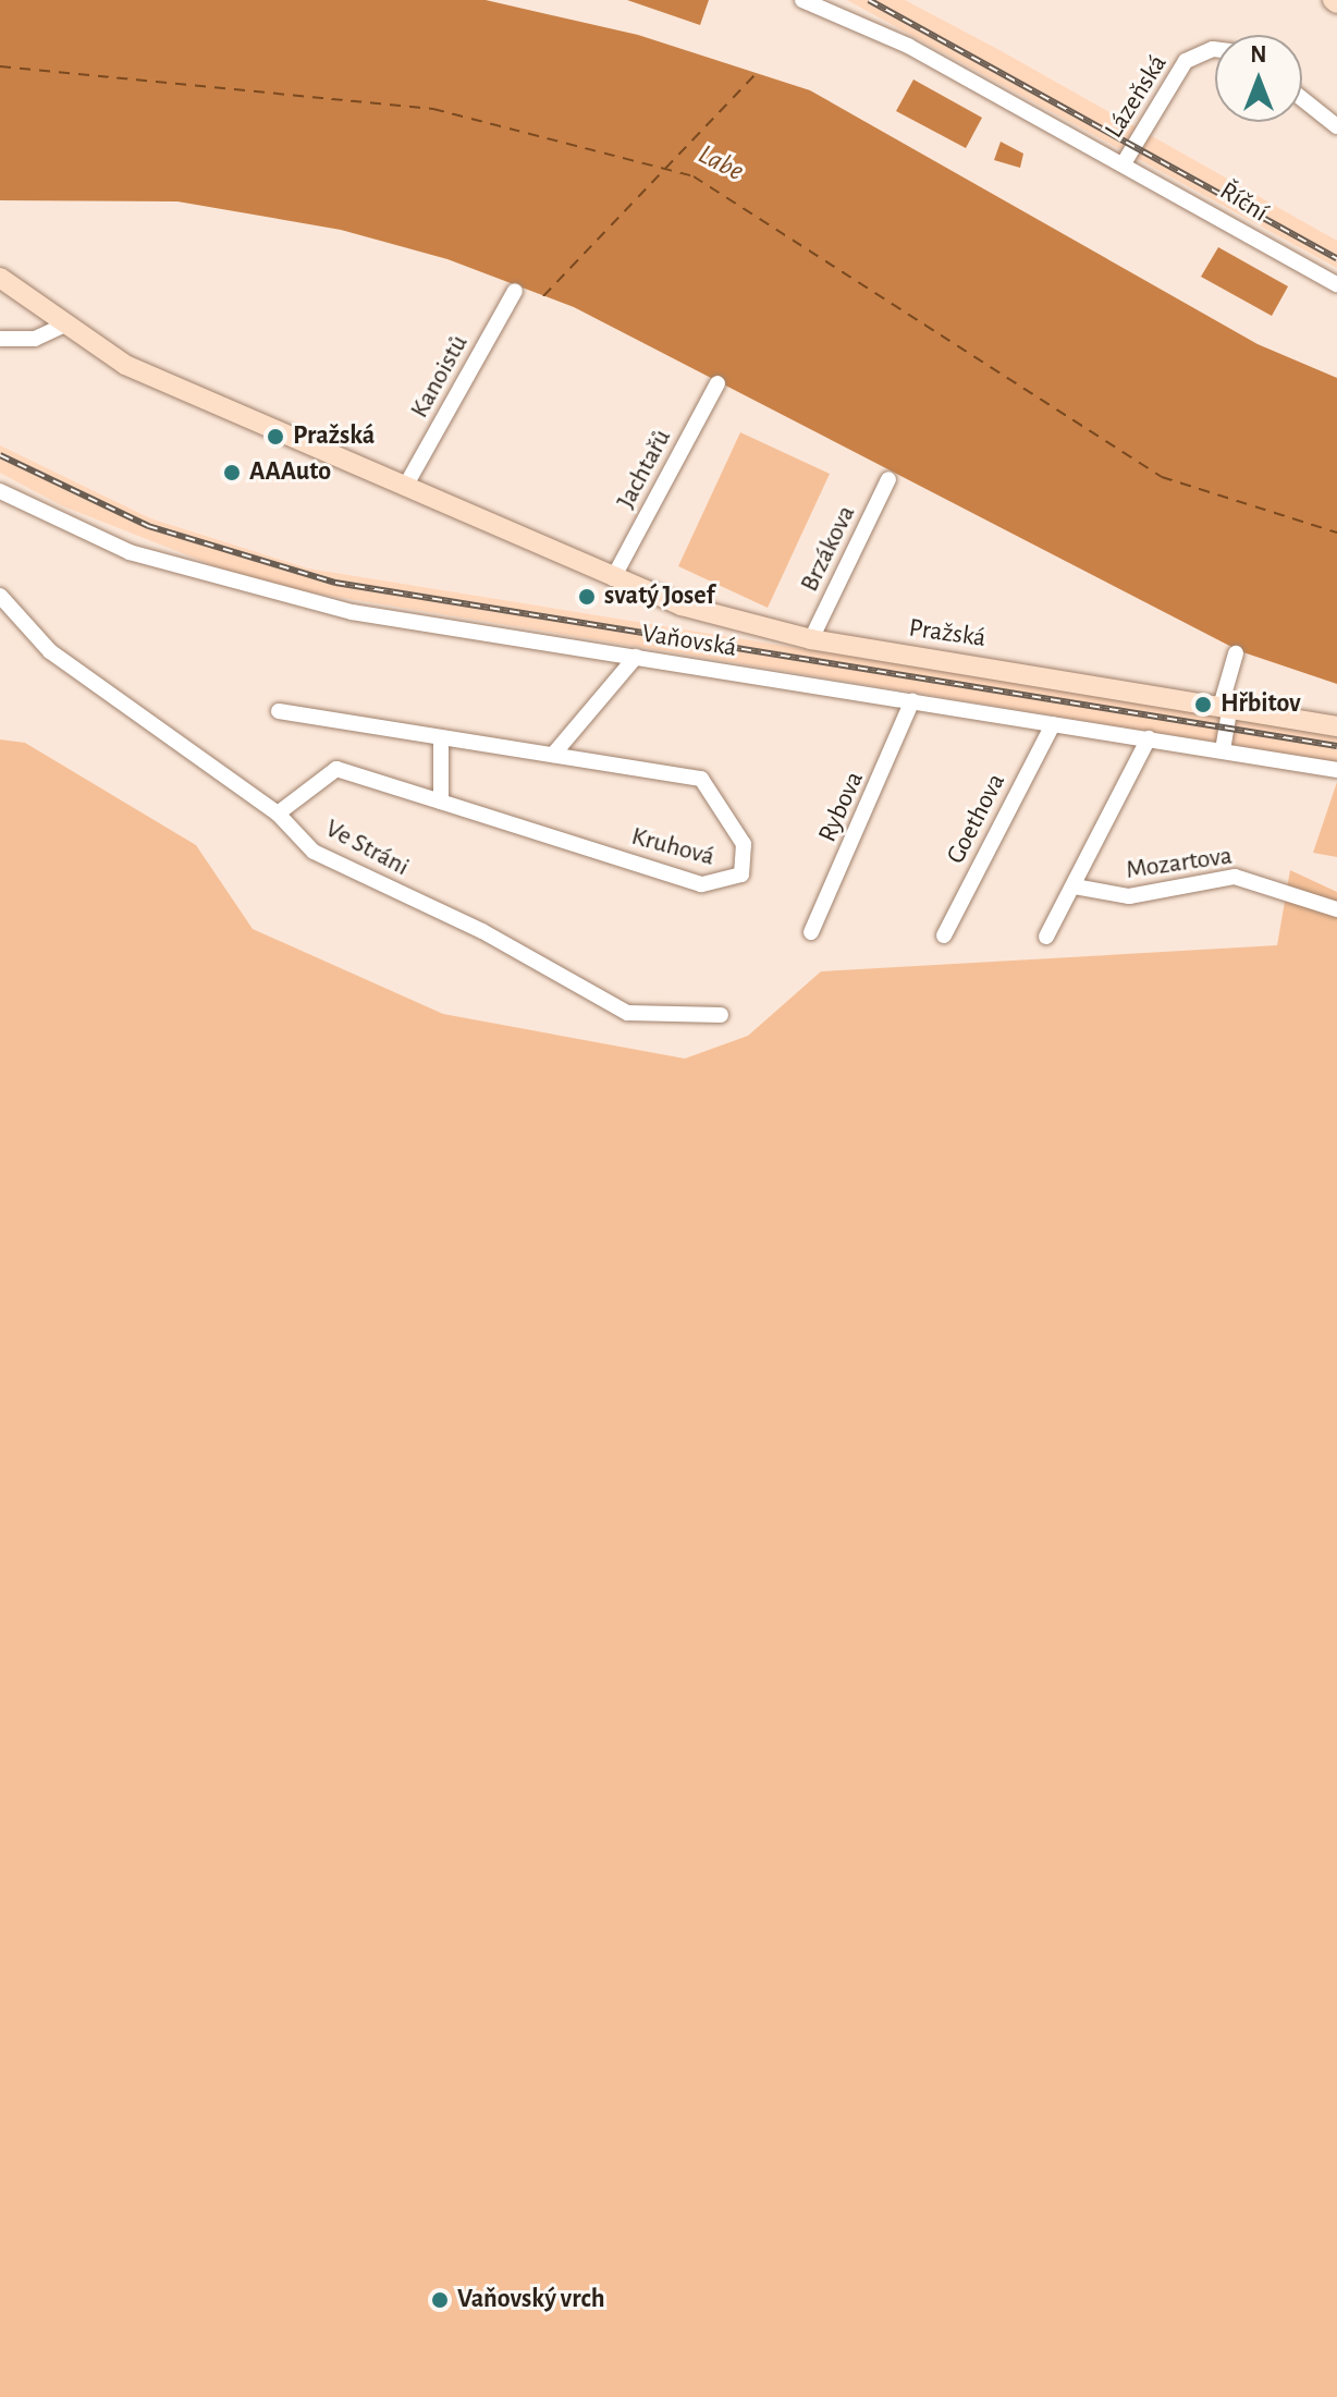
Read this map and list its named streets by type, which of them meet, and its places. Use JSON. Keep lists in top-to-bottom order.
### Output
{
  "streets": {
    "main road": ["Pražská"],
    "street": [
      "Lázeňská",
      "Říční",
      "Kanoistů",
      "Jachtařů",
      "Brzákova",
      "Vaňovská",
      "Rybova",
      "Goethova",
      "Kruhová",
      "Ve Stráni",
      "Mozartova"
    ]
  },
  "crossings": [
    ["Lázeňská", "Říční"],
    ["Kanoistů", "Pražská"],
    ["Jachtařů", "Pražská"],
    ["Brzákova", "Pražská"],
    ["Vaňovská", "Rybova"],
    ["Vaňovská", "Goethova"],
    ["Vaňovská", "Mozartova"],
    ["Kruhová", "Ve Stráni"]
  ],
  "water": ["Labe"],
  "places": [
    "Pražská",
    "AAAuto",
    "svatý Josef",
    "Hřbitov",
    "Vaňovský vrch"
  ],
  "north": "top"
}
